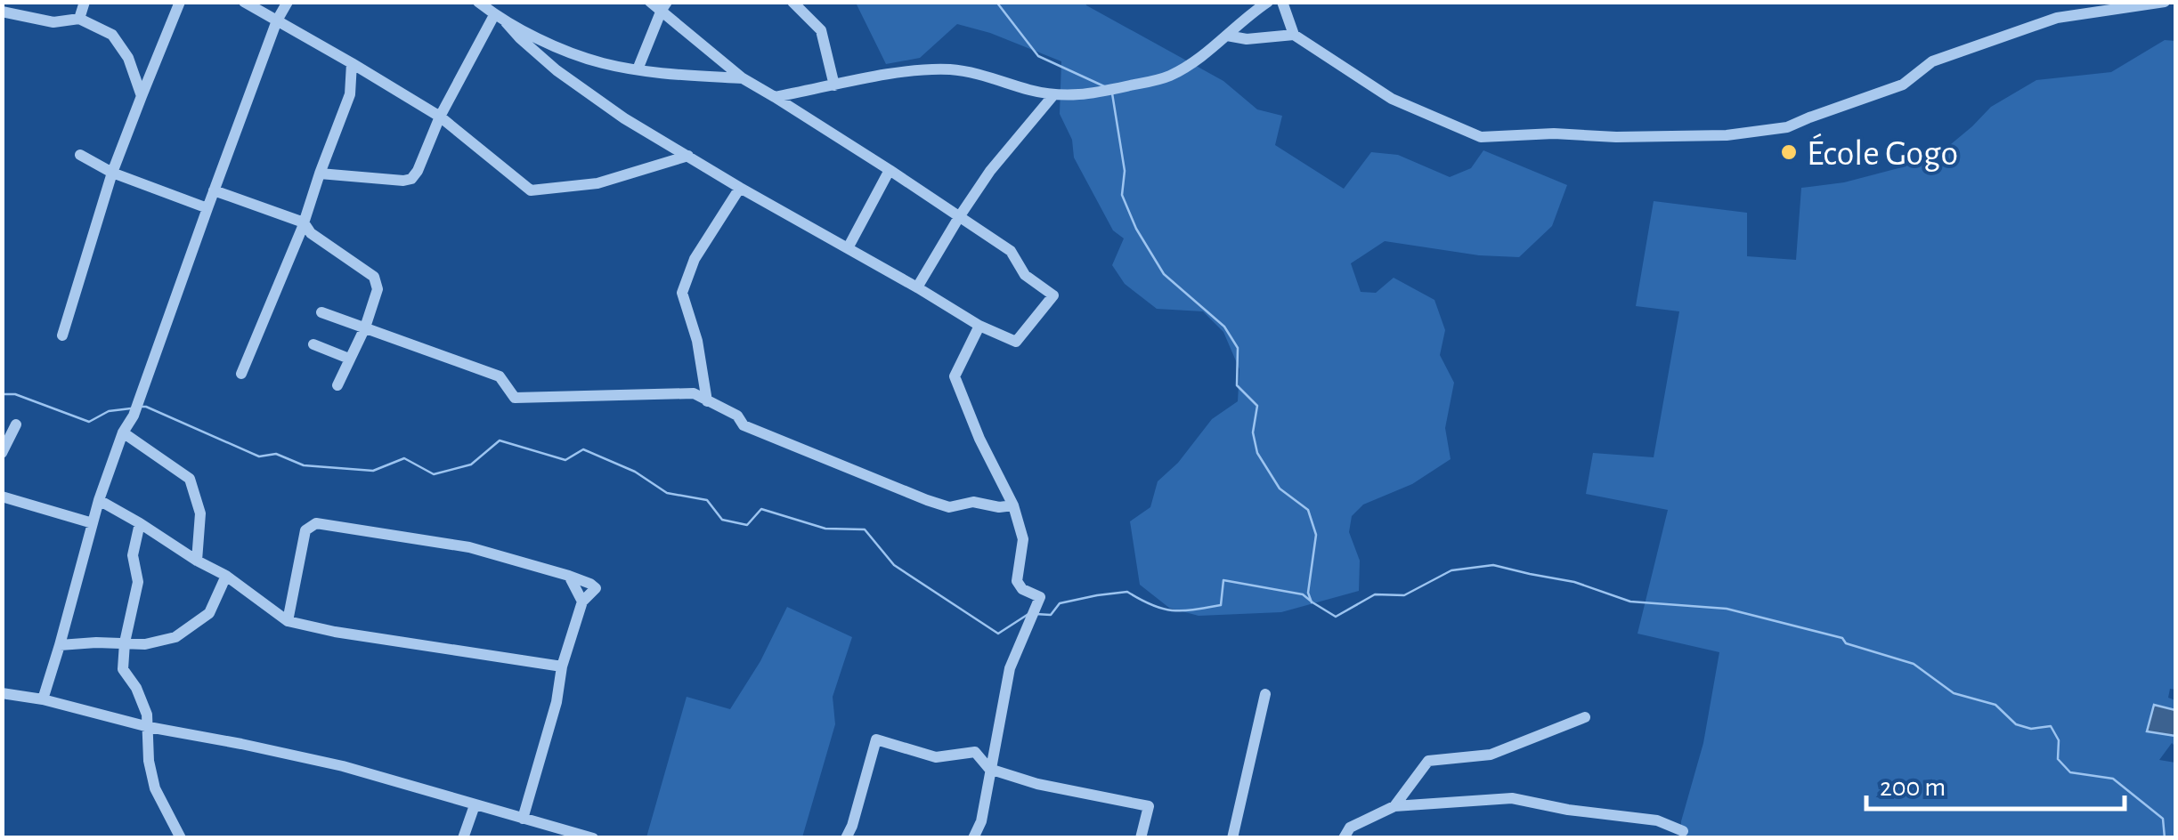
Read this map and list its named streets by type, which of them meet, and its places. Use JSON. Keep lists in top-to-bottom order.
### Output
{
  "places": ["École Gogo"],
  "scale_bar": "200 m"
}
